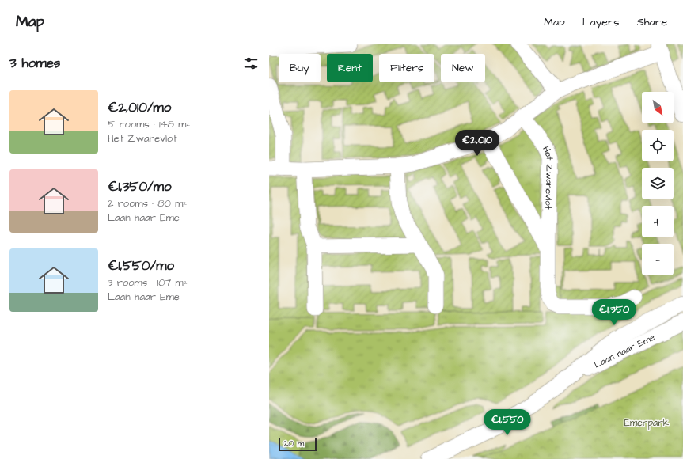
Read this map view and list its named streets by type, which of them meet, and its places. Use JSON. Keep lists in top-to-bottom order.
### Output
{
  "streets": {
    "street": ["Het Zwanevlot", "Laan naar Eme"]
  },
  "parks": ["Emerpark"],
  "scale_bar": "20 m",
  "north": "bottom right",
  "page": {
    "header": "Map",
    "nav": ["Map", "Layers", "Share"],
    "heading": "3 homes",
    "chip": [
      "Buy",
      "Rent",
      "Filters",
      "New"
    ],
    "list": [
      {
        "name": "€2,010/mo",
        "note": "5 rooms · 148 m² · Het Zwanevlot"
      },
      {
        "name": "€1,350/mo",
        "note": "2 rooms · 80 m² · Laan naar Eme"
      },
      {
        "name": "€1,550/mo",
        "note": "3 rooms · 107 m² · Laan naar Eme"
      }
    ],
    "map_buttons": ["+", "−"],
    "price": ["€2,010", "€1,350", "€1,550"],
    "scale": "20 m"
  }
}
